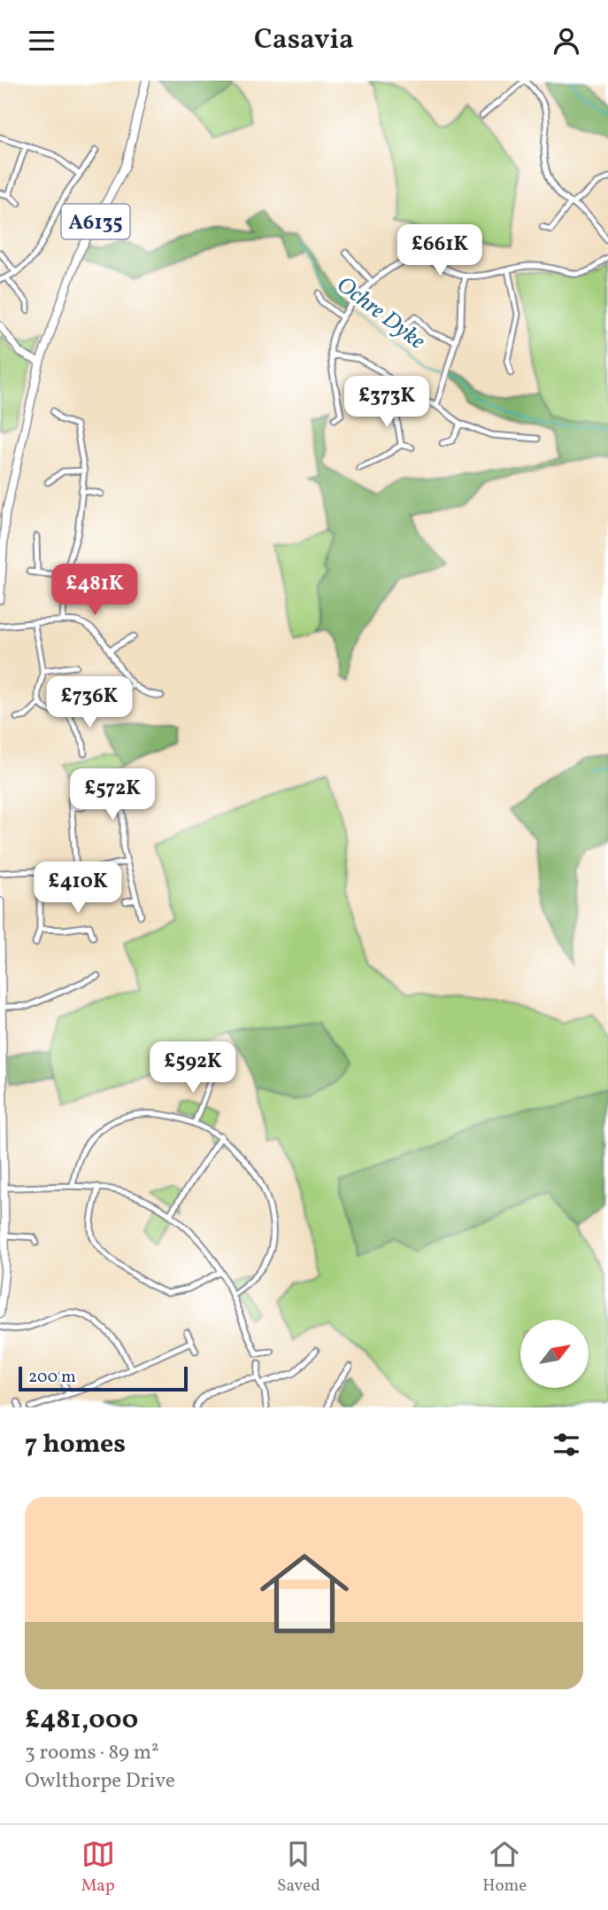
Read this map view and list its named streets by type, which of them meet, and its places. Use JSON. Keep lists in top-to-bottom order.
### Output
{
  "streets": {
    "main road": ["A6135"]
  },
  "water": ["Ochre Dyke"],
  "scale_bar": "200 m",
  "north": "top right",
  "page": {
    "header": "Casavia",
    "price": [
      "£661K",
      "£373K",
      "£481K",
      "£736K",
      "£572K",
      "£410K",
      "£592K"
    ],
    "scale": "200 m",
    "heading": "7 homes",
    "list": [
      {
        "name": "£481,000",
        "note": "3 rooms · 89 m² · Owlthorpe Drive"
      }
    ],
    "tabs": ["Map", "Saved", "Home"]
  }
}
